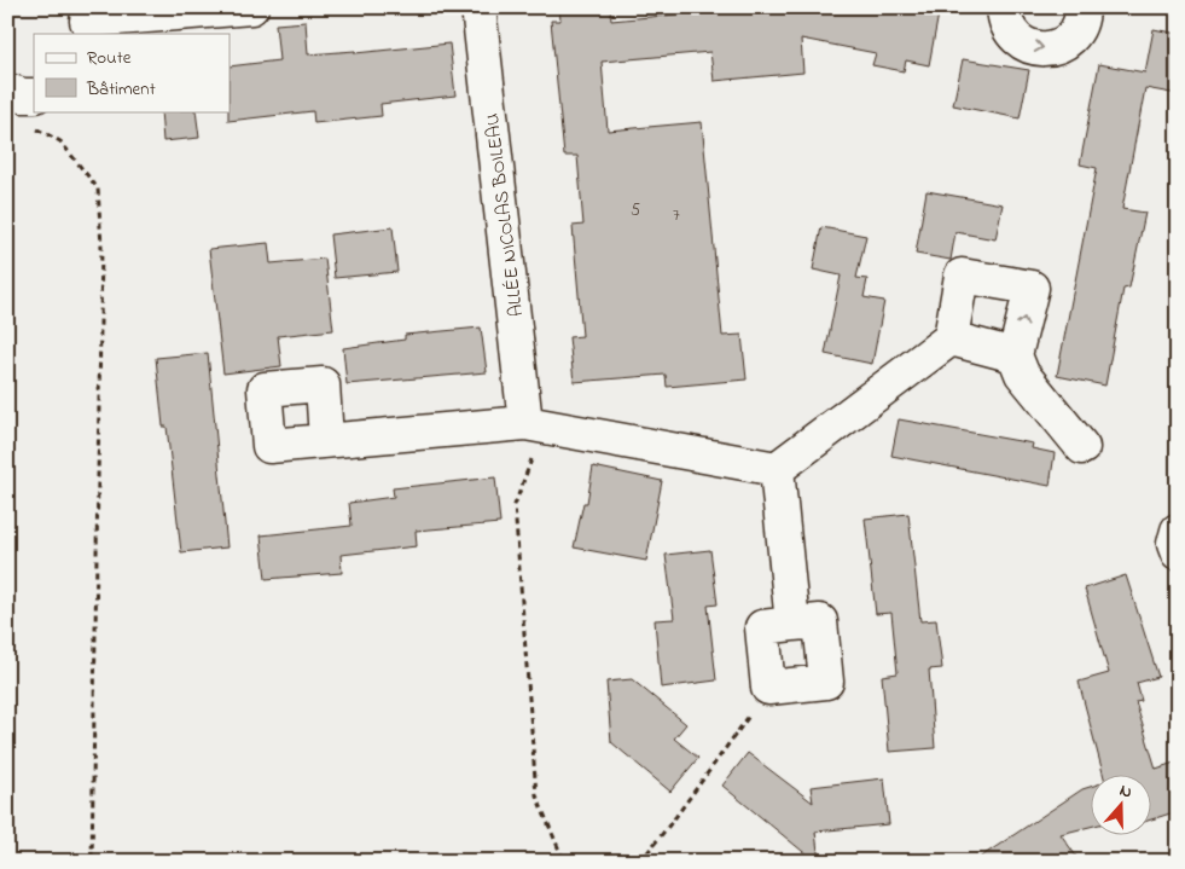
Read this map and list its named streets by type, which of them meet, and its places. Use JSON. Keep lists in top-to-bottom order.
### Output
{
  "streets": {
    "street": ["ALLÉE NICOLAS BOILEAU"]
  },
  "house_numbers": ["5", "7"],
  "legend": ["Route", "Bâtiment"],
  "north": "top"
}
